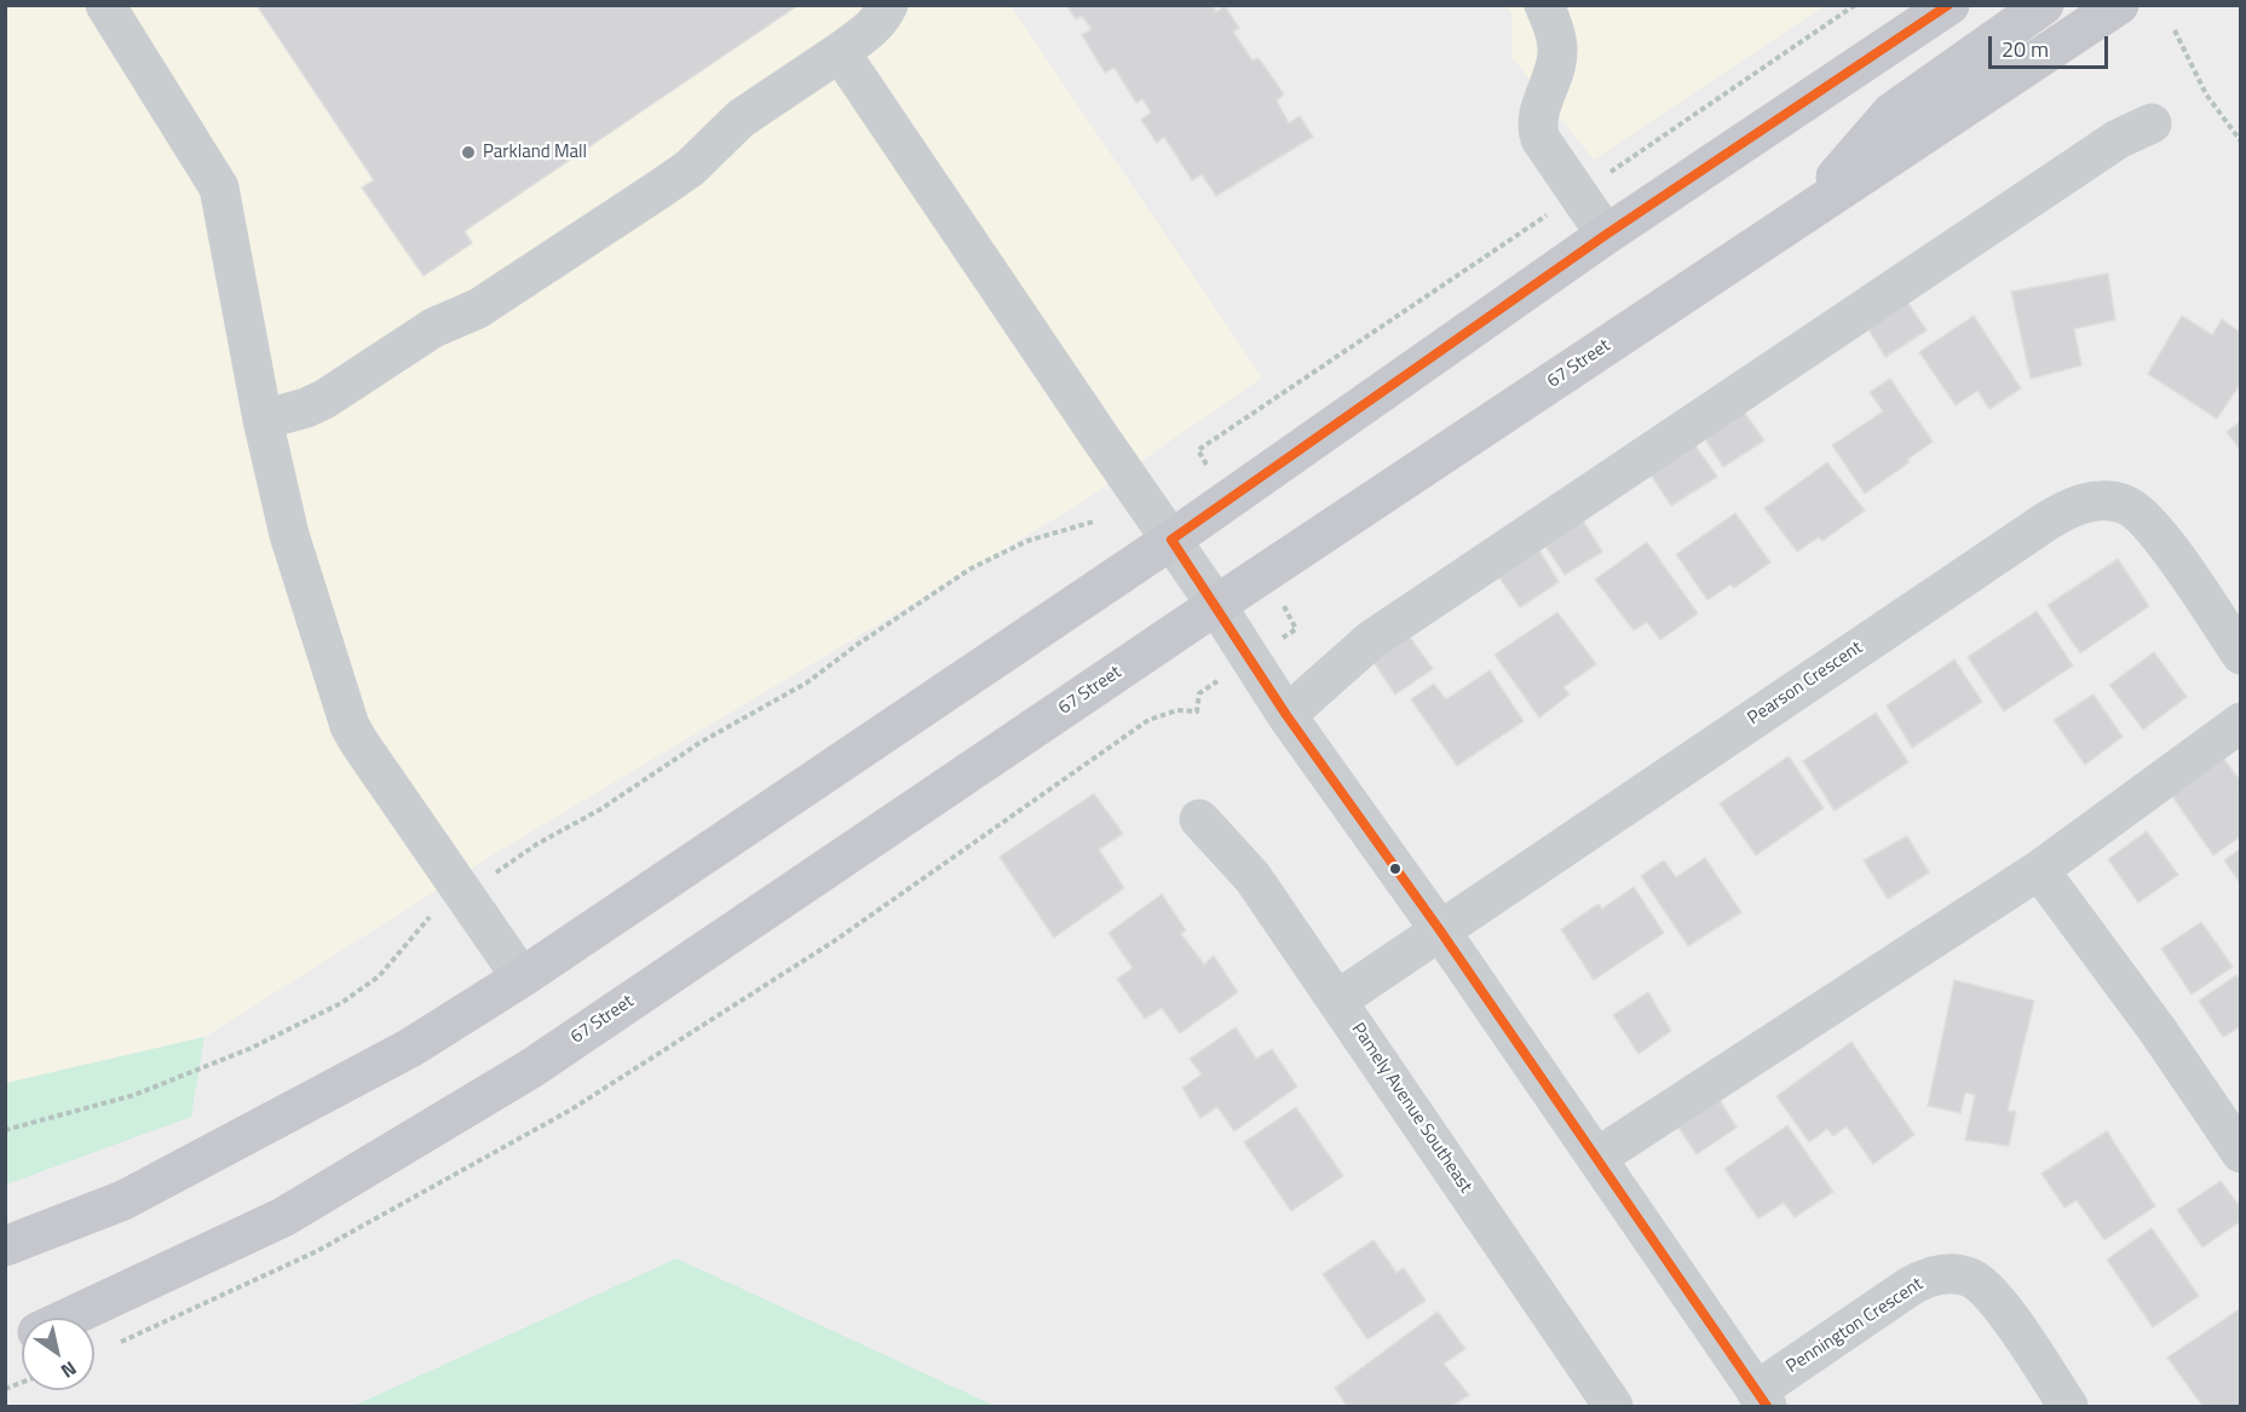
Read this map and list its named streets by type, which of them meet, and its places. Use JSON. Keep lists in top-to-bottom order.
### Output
{
  "streets": {
    "main road": ["67 Street"],
    "street": ["Pearson Crescent", "Pamely Avenue Southeast", "Pennington Crescent"]
  },
  "crossings": [
    ["Pearson Crescent", "Pamely Avenue Southeast"]
  ],
  "places": ["Parkland Mall"],
  "scale_bar": "20 m",
  "north": "bottom right"
}
